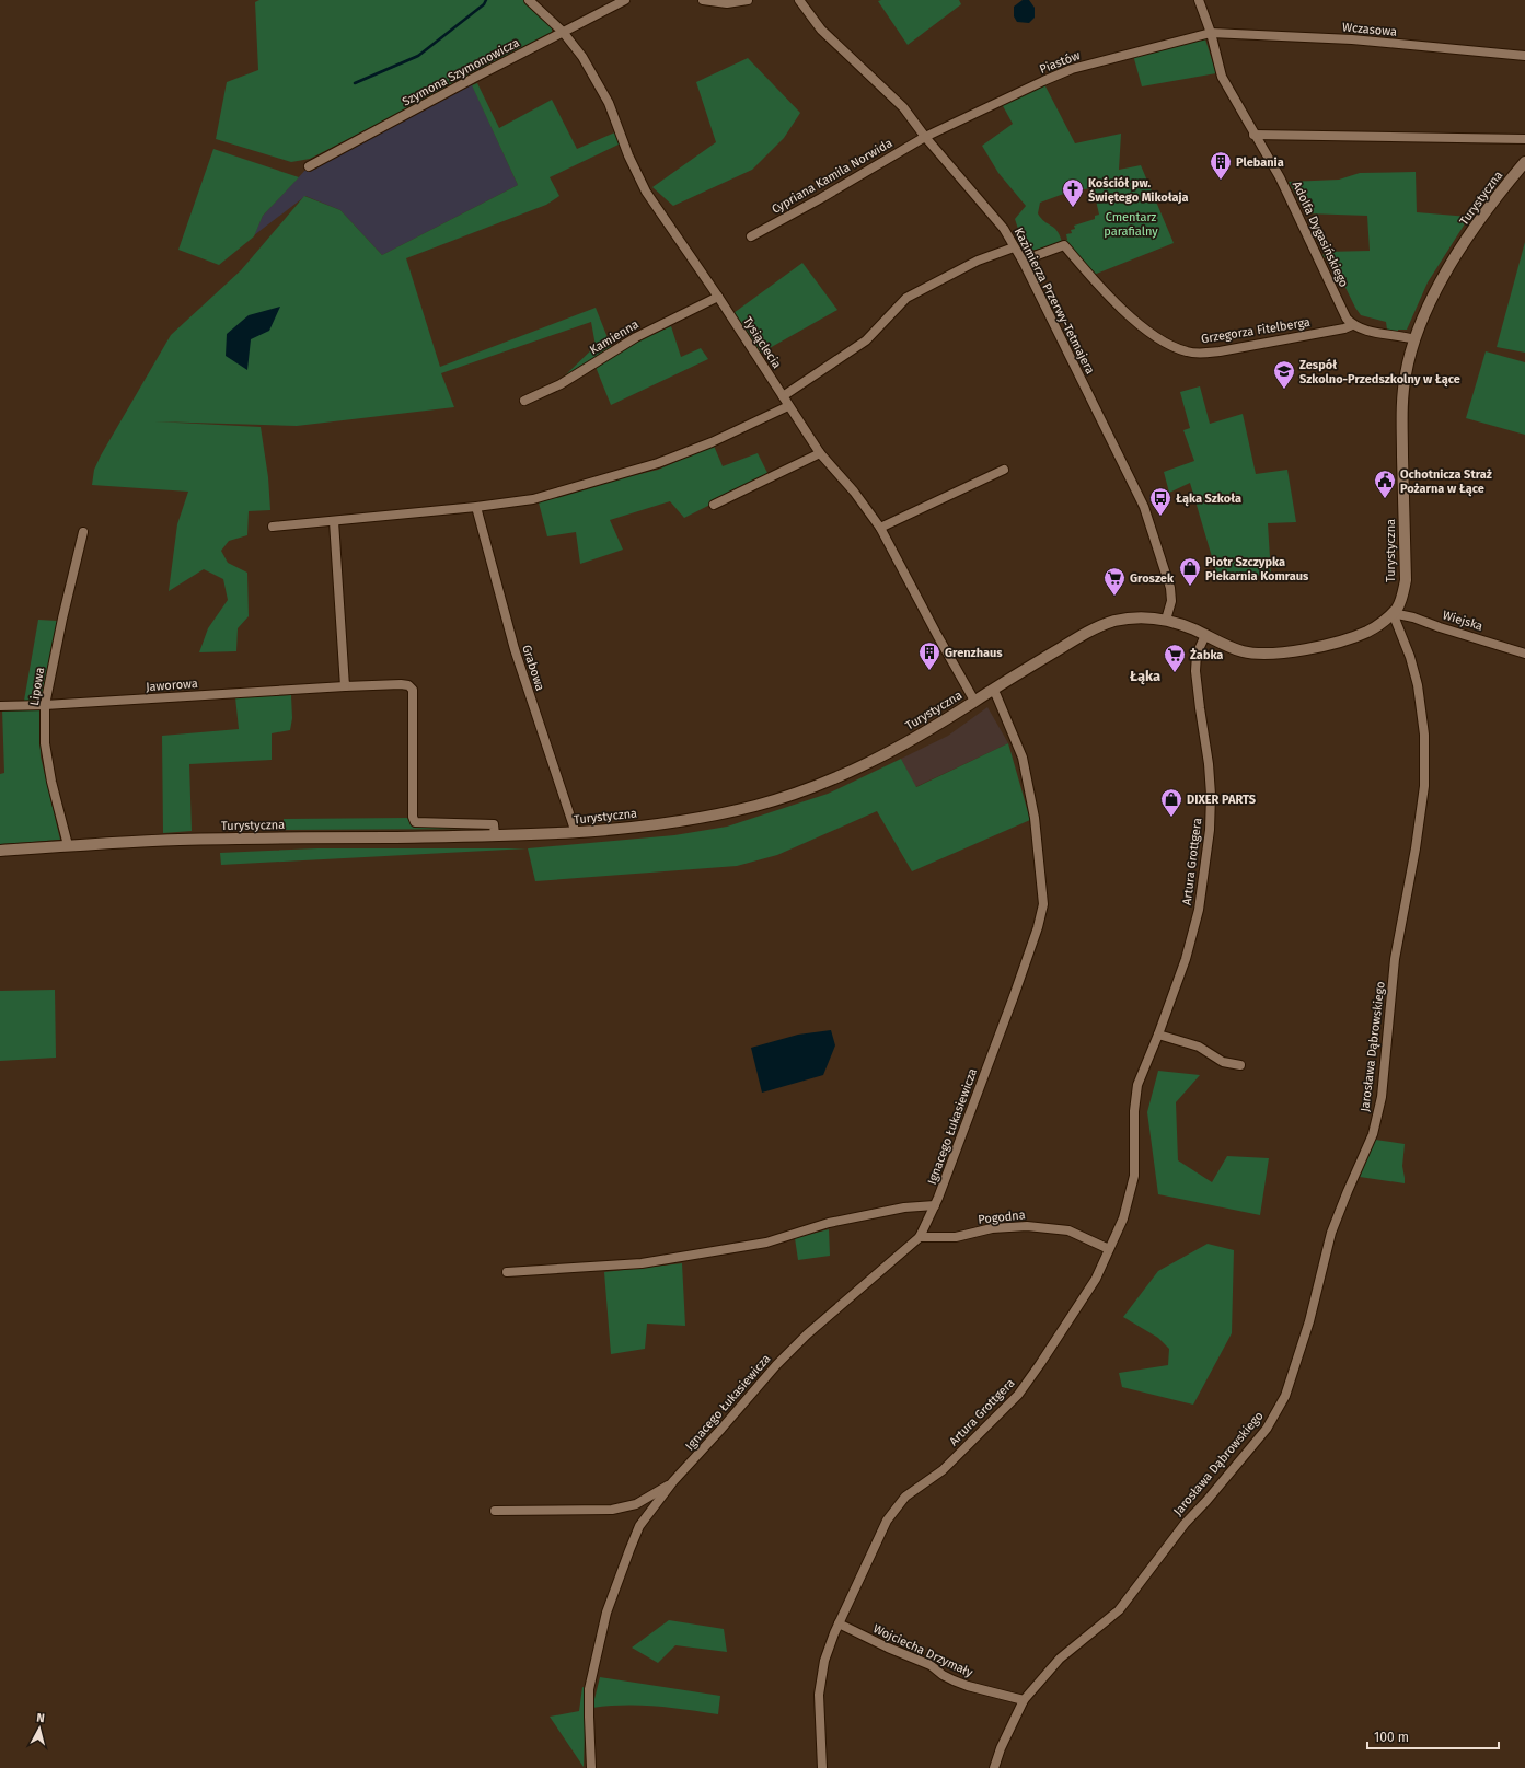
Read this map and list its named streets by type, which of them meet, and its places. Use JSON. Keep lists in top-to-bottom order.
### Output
{
  "streets": {
    "main road": ["Turystyczna"],
    "street": [
      "Wczasowa",
      "Piastów",
      "Szymona Szymonowicza",
      "Cypriana Kamila Norwida",
      "Adolfa Dygasińskiego",
      "Kazimierza Przerwy-Tetmajera",
      "Grzegorza Fitelberga",
      "Kamienna",
      "Tysiąclecia",
      "Wiejska",
      "Grabowa",
      "Jaworowa",
      "Lipowa",
      "Artura Grottgera",
      "Jarosława Dąbrowskiego",
      "Ignacego Łukasiewicza",
      "Pogodna",
      "Wojciecha Drzymały"
    ]
  },
  "crossings": [
    ["Wczasowa", "Piastów"],
    ["Wczasowa", "Adolfa Dygasińskiego"],
    ["Piastów", "Cypriana Kamila Norwida"],
    ["Piastów", "Adolfa Dygasińskiego"],
    ["Piastów", "Kazimierza Przerwy-Tetmajera"],
    ["Szymona Szymonowicza", "Tysiąclecia"],
    ["Cypriana Kamila Norwida", "Kazimierza Przerwy-Tetmajera"],
    ["Turystyczna", "Kazimierza Przerwy-Tetmajera"],
    ["Turystyczna", "Tysiąclecia"],
    ["Turystyczna", "Wiejska"],
    ["Turystyczna", "Grabowa"],
    ["Turystyczna", "Jaworowa"],
    ["Turystyczna", "Lipowa"],
    ["Turystyczna", "Artura Grottgera"],
    ["Turystyczna", "Jarosława Dąbrowskiego"],
    ["Turystyczna", "Ignacego Łukasiewicza"],
    ["Adolfa Dygasińskiego", "Grzegorza Fitelberga"],
    ["Kazimierza Przerwy-Tetmajera", "Grzegorza Fitelberga"],
    ["Kamienna", "Tysiąclecia"],
    ["Wiejska", "Jarosława Dąbrowskiego"],
    ["Jaworowa", "Lipowa"],
    ["Artura Grottgera", "Pogodna"],
    ["Artura Grottgera", "Wojciecha Drzymały"],
    ["Jarosława Dąbrowskiego", "Wojciecha Drzymały"],
    ["Ignacego Łukasiewicza", "Pogodna"]
  ],
  "districts": ["Łąka"],
  "parks": ["Cmentarz parafialny"],
  "places": {
    "building": ["Plebania", "Grenzhaus"],
    "church": ["Kościół pw. Świętego Mikołaja"],
    "school or university": ["Zespół Szkolno-Przedszkolny w Łące"],
    "public building": ["Ochotnicza Straż Pożarna w Łące"],
    "bus stop": ["Łąka Szkoła"],
    "shop": ["Piotr Szczypka Piekarnia Komraus", "DIXER PARTS"],
    "supermarket": ["Groszek", "Żabka"]
  },
  "scale_bar": "100 m",
  "north": "top"
}
